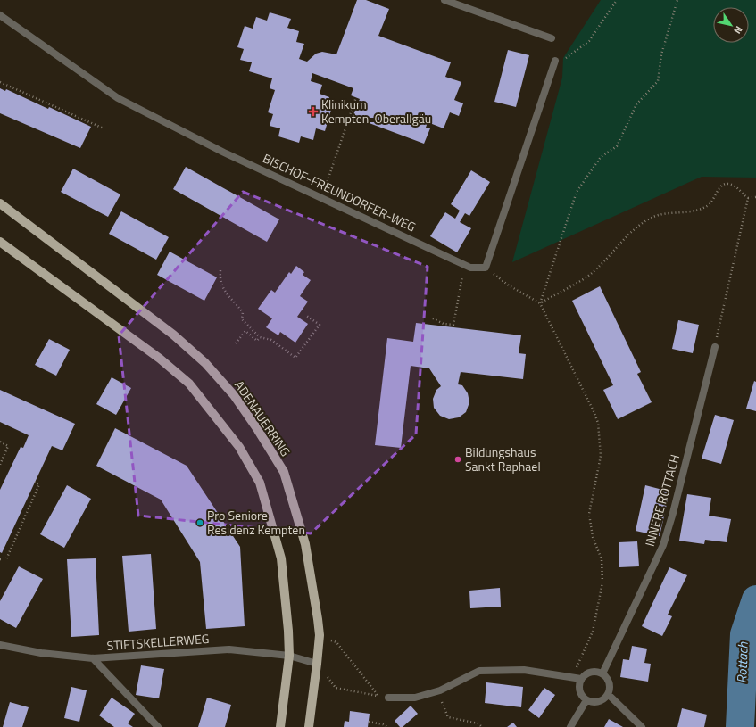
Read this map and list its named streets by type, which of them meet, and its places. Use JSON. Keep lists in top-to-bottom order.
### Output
{
  "streets": {
    "main road": ["ADENAUERRING"],
    "street": ["BISCHOF-FREUNDORFER-WEG", "INNERE ROTTACH", "STIFTSKELLERWEG"]
  },
  "crossings": [
    ["ADENAUERRING", "STIFTSKELLERWEG"]
  ],
  "water": ["Rottach"],
  "places": {
    "health": ["Klinikum Kempten-Oberallgäu"],
    "other": ["Bildungshaus Sankt Raphael", "Pro Seniore Residenz Kempten"]
  },
  "north": "bottom right"
}
